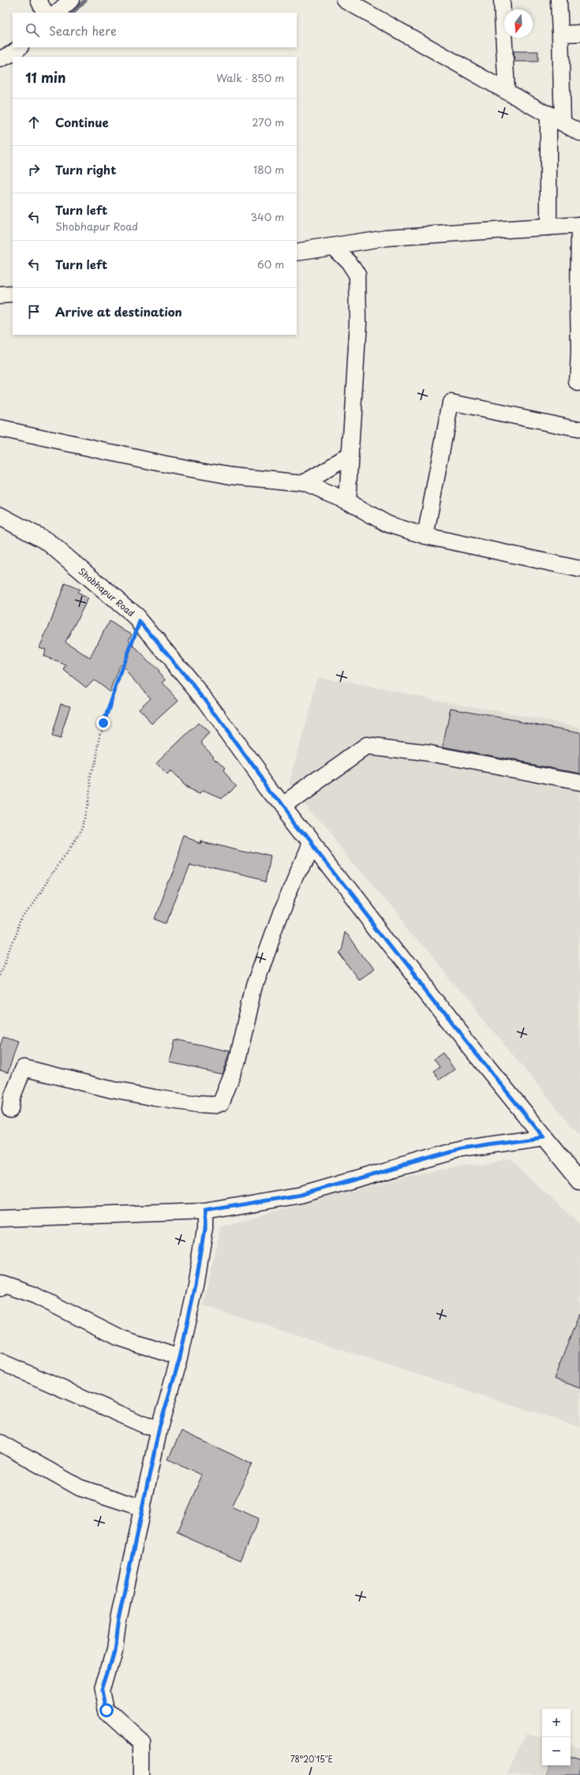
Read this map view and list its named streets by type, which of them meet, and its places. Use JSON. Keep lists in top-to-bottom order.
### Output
{
  "streets": {
    "main road": ["Shobhapur Road"]
  },
  "north": "bottom",
  "page": {
    "search": "Search here",
    "heading": ["11 min", "Walk · 850 m"],
    "list": [
      ["Continue", "270 m"],
      ["Turn right", "180 m"],
      ["Turn left", "Shobhapur Road", "340 m"],
      ["Turn left", "60 m"],
      "Arrive at destination"
    ],
    "map_buttons": ["+", "−"]
  },
  "coordinates": ["78°20'15\"E"]
}
